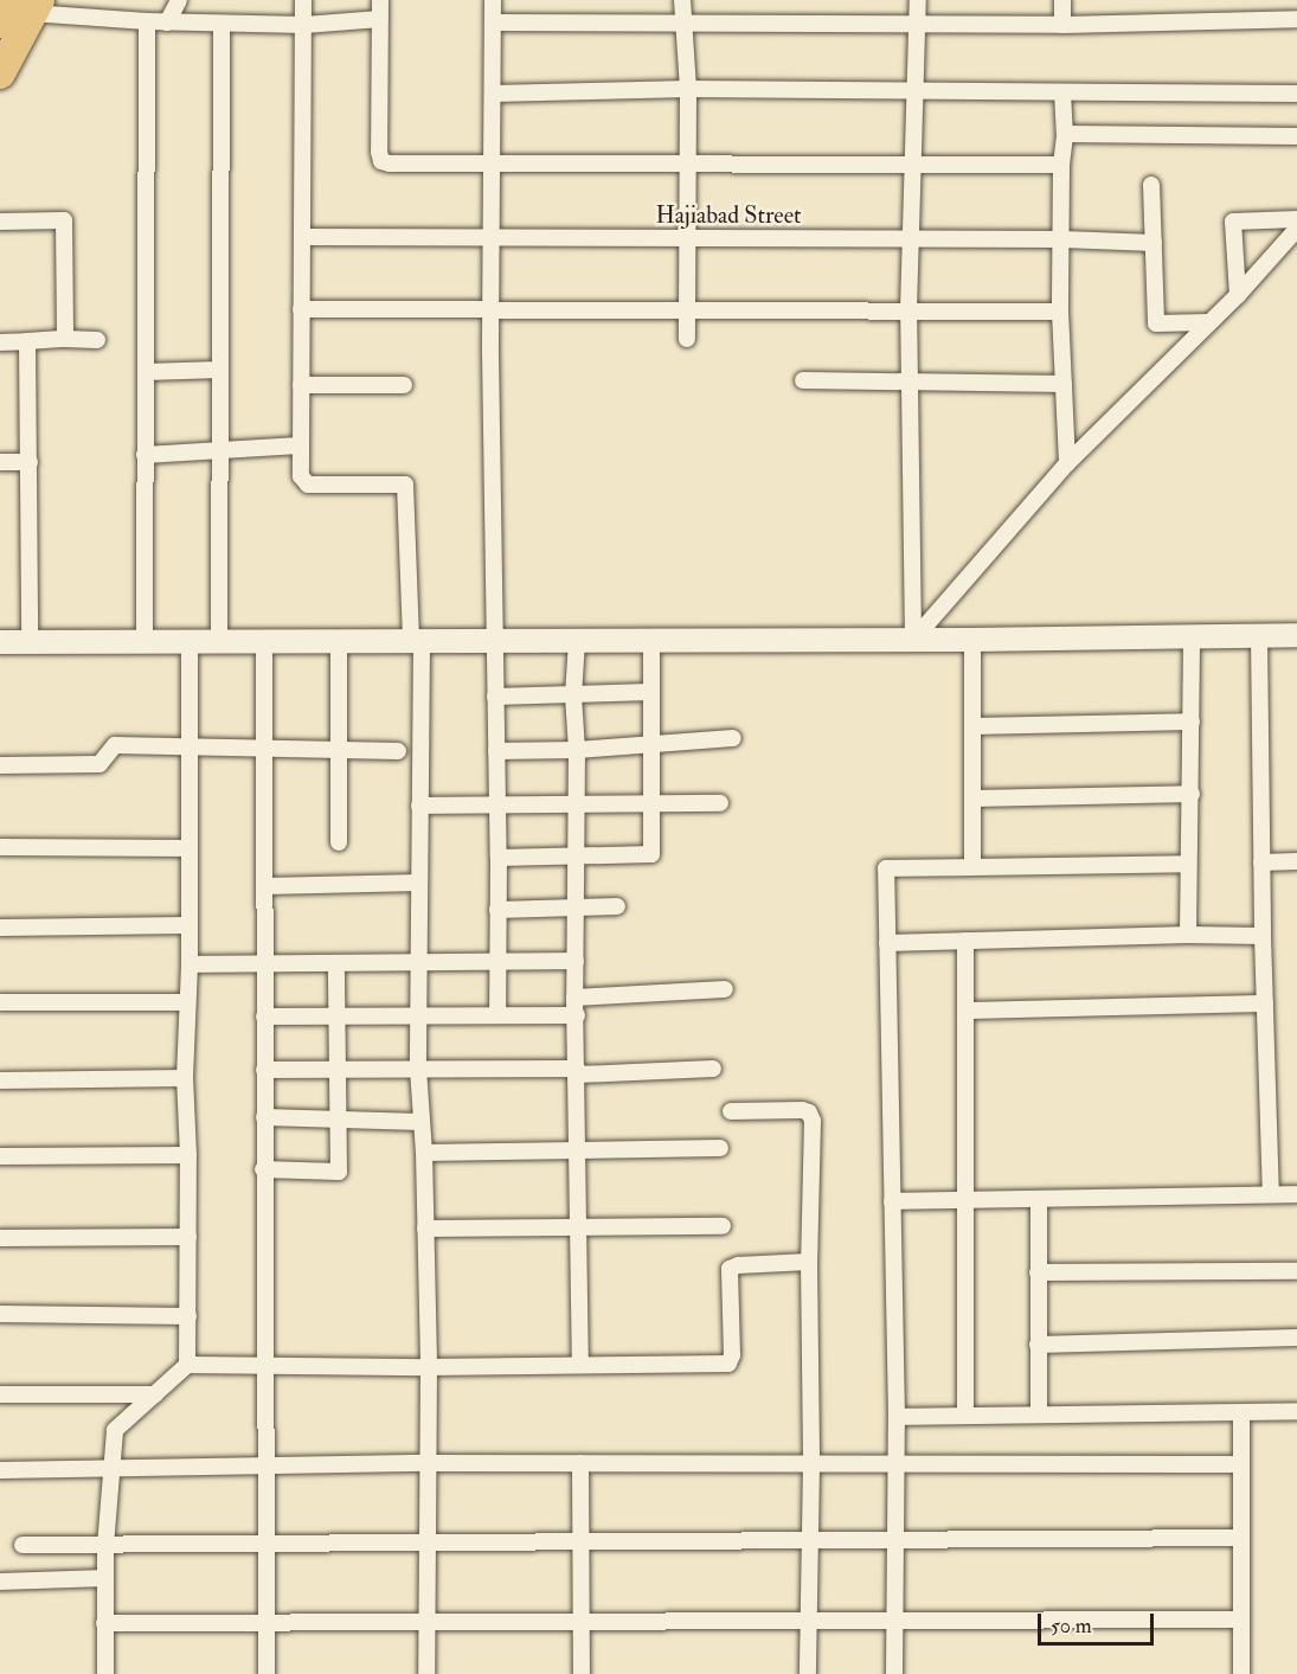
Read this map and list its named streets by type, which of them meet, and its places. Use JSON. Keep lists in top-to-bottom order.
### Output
{
  "streets": {
    "street": ["Hajiabad Street"]
  },
  "scale_bar": "50 m"
}
